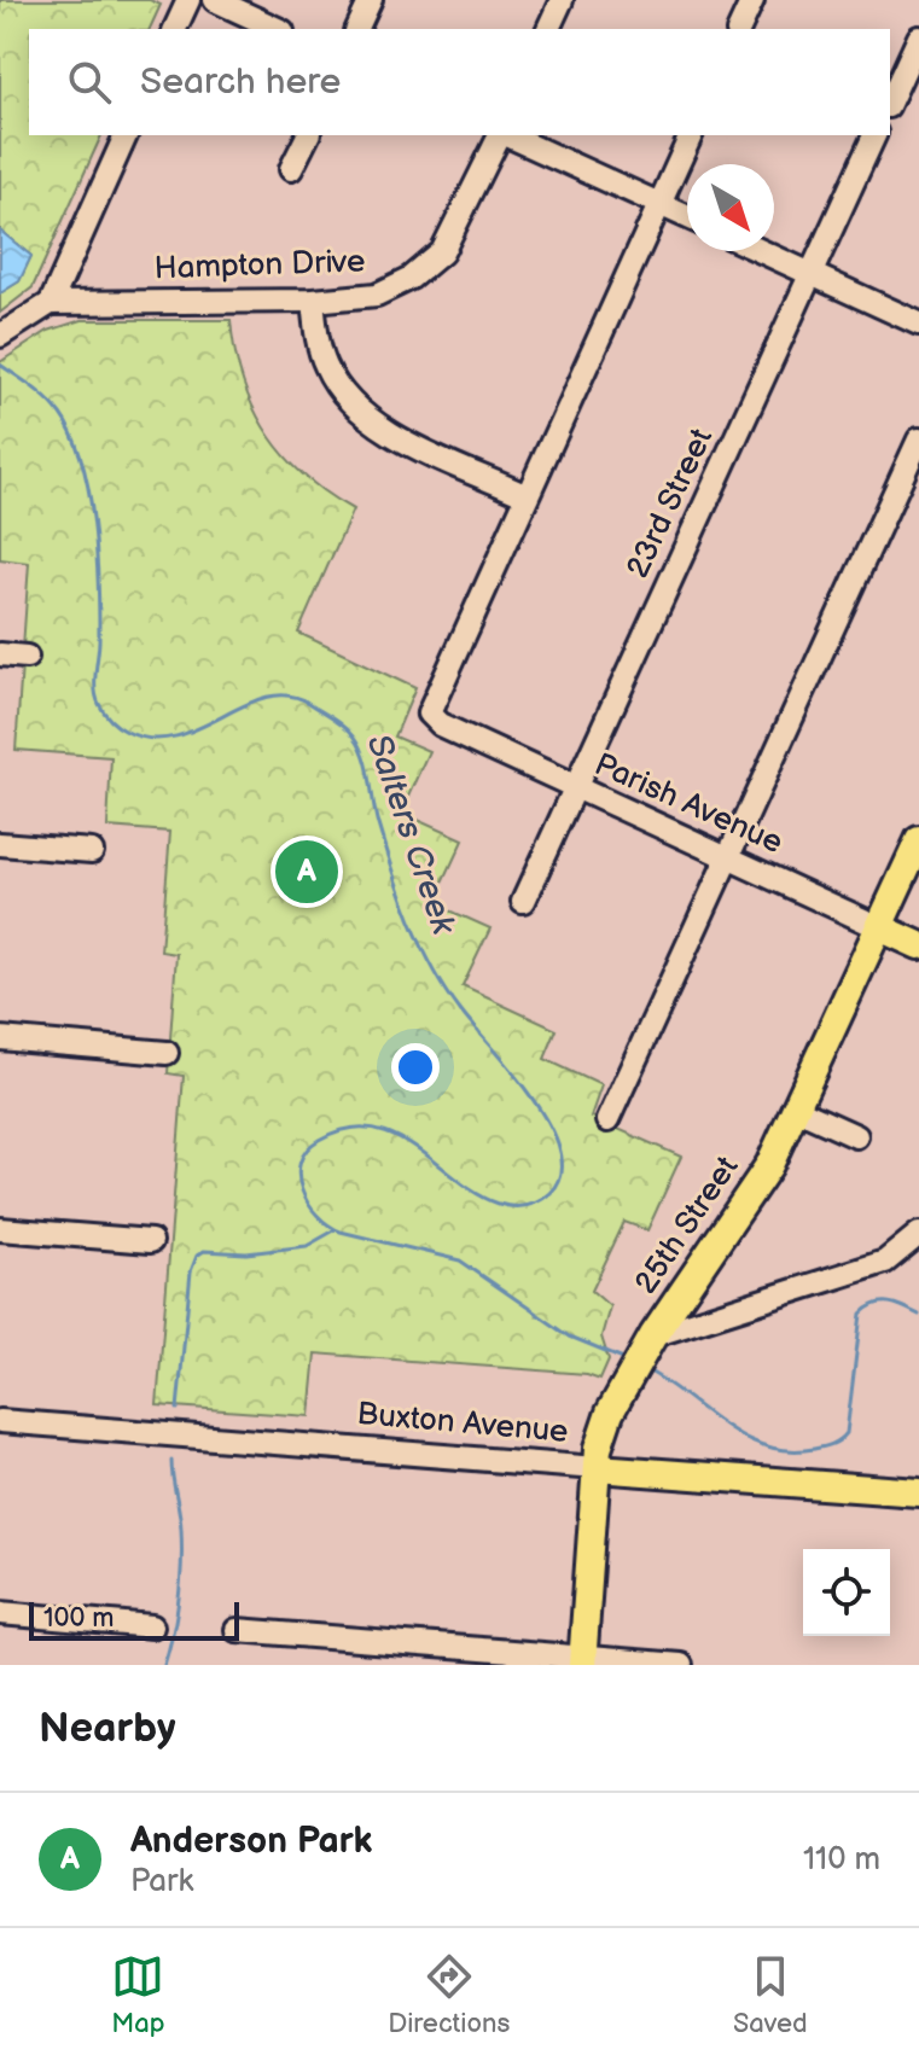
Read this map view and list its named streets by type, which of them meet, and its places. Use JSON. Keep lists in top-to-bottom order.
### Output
{
  "streets": {
    "main road": ["Parish Avenue", "25th Street", "Buxton Avenue"],
    "street": ["Hampton Drive", "23rd Street"]
  },
  "crossings": [
    ["23rd Street", "Parish Avenue"],
    ["Parish Avenue", "25th Street"],
    ["25th Street", "Buxton Avenue"]
  ],
  "water": ["Salters Creek"],
  "scale_bar": "100 m",
  "north": "bottom right",
  "page": {
    "search": "Search here",
    "pins": "A",
    "scale": "100 m",
    "heading": "Nearby",
    "list": [
      {
        "mark": "A",
        "name": "Anderson Park",
        "note": "Park",
        "value": "110 m"
      }
    ],
    "nav": ["Map", "Directions", "Saved"]
  }
}
